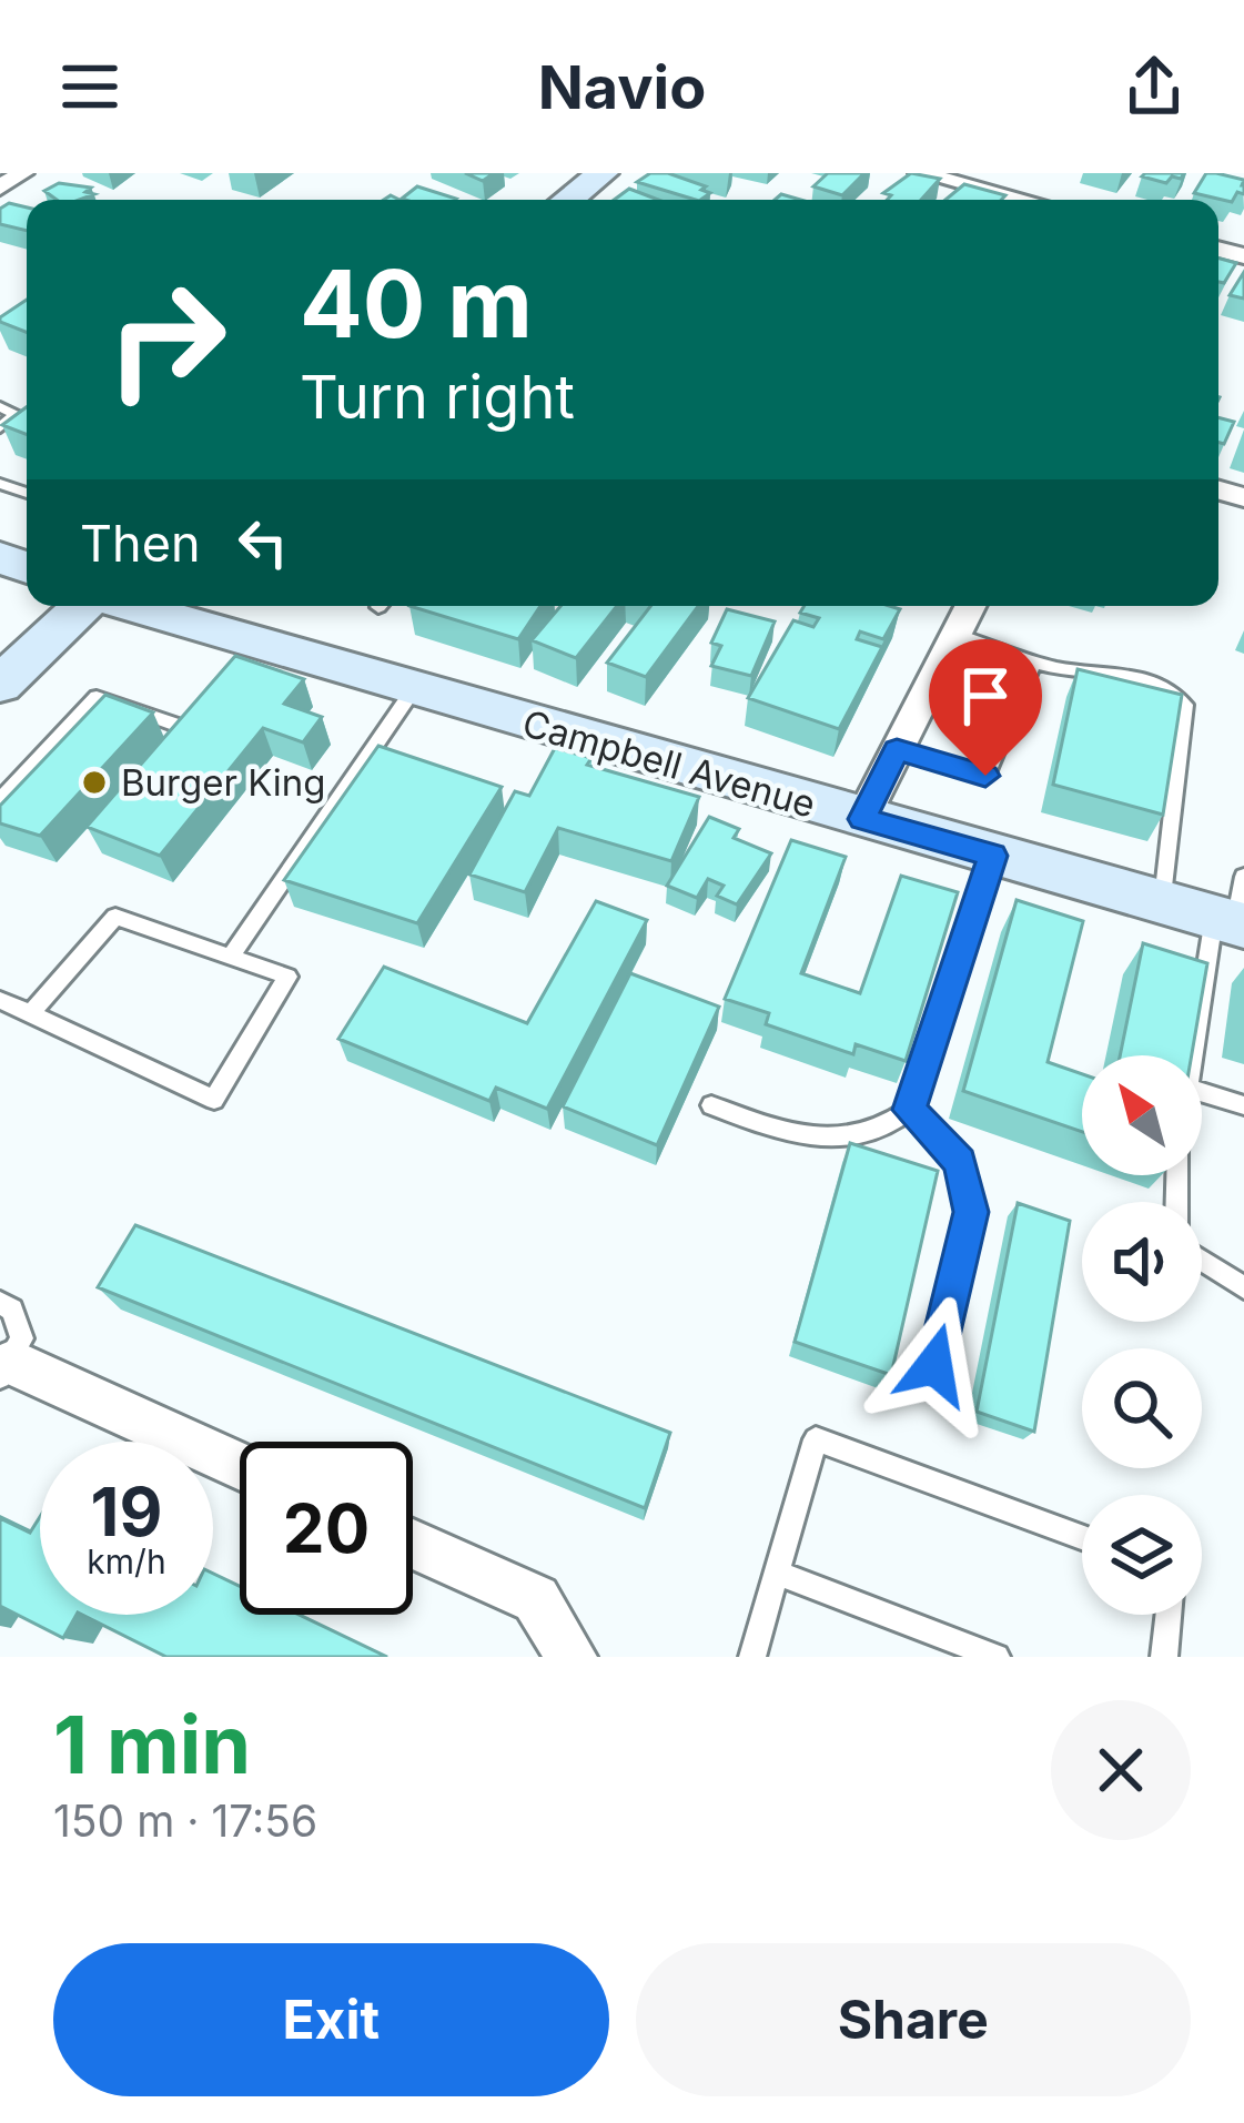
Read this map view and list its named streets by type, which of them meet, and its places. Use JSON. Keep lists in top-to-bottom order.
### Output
{
  "streets": {
    "main road": ["Campbell Avenue"]
  },
  "places": ["Burger King"],
  "north": "top left",
  "page": {
    "header": "Navio",
    "turn": ["40 m", "Turn right"],
    "then": "Then",
    "speed": "19 km/h",
    "limit": "20",
    "heading": ["1 min", "150 m · 17:56"],
    "buttons": ["Exit", "Share"]
  }
}
